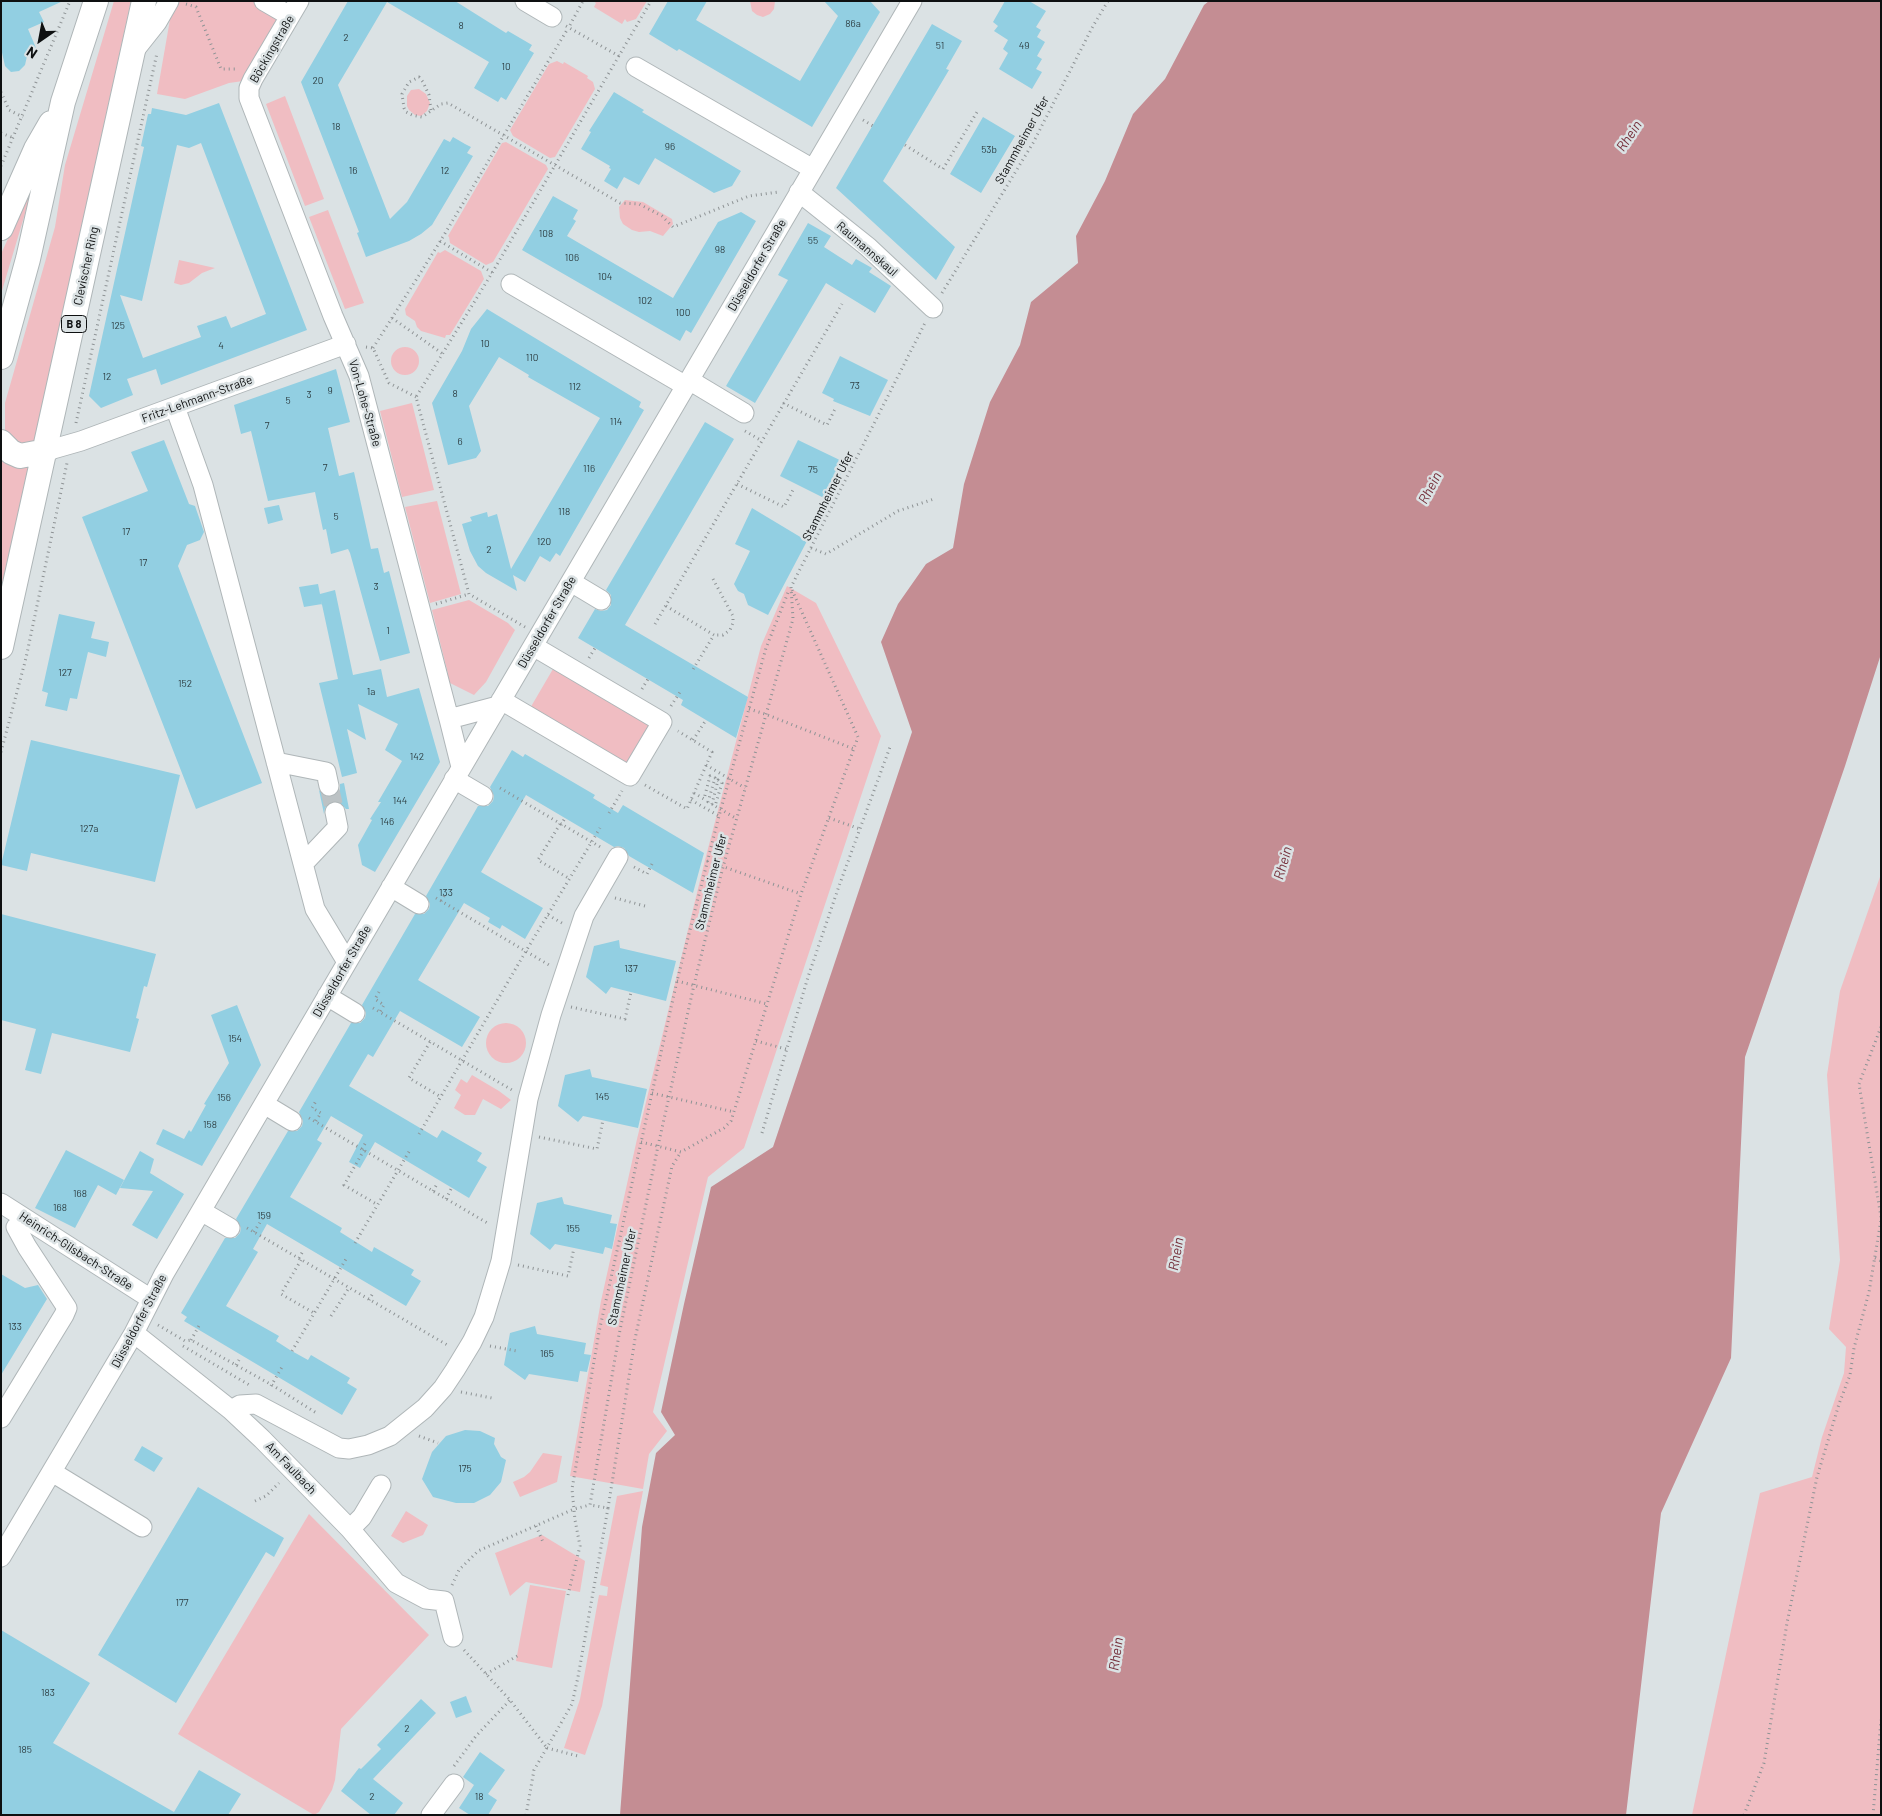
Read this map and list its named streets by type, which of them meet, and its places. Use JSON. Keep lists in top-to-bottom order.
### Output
{
  "streets": {
    "main road": ["Clevischer Ring", "B 8"],
    "street": [
      "Böckingstraße",
      "Raumannskaul",
      "Düsseldorfer Straße",
      "Fritz-Lehmann-Straße",
      "Von-Lohe-Straße",
      "Heinrich-Gilsbach-Straße",
      "Am Faulbach"
    ],
    "path": ["Stammheimer Ufer"]
  },
  "crossings": [
    ["Böckingstraße", "Von-Lohe-Straße"],
    ["Stammheimer Ufer", "Raumannskaul"],
    ["Raumannskaul", "Düsseldorfer Straße"],
    ["Düsseldorfer Straße", "Von-Lohe-Straße"],
    ["Düsseldorfer Straße", "Heinrich-Gilsbach-Straße"],
    ["Düsseldorfer Straße", "Am Faulbach"],
    ["Clevischer Ring", "Fritz-Lehmann-Straße"],
    ["Fritz-Lehmann-Straße", "Von-Lohe-Straße"]
  ],
  "water": ["Rhein"],
  "house_numbers": [
    "86a",
    "8",
    "2",
    "51",
    "49",
    "10",
    "20",
    "18",
    "96",
    "53b",
    "16",
    "12",
    "108",
    "55",
    "98",
    "106",
    "104",
    "102",
    "100",
    "125",
    "10",
    "4",
    "110",
    "12",
    "73",
    "112",
    "9",
    "8",
    "3",
    "5",
    "114",
    "7",
    "6",
    "7",
    "116",
    "75",
    "118",
    "5",
    "17",
    "120",
    "2",
    "17",
    "3",
    "1",
    "127",
    "152",
    "1a",
    "142",
    "144",
    "146",
    "127a",
    "133",
    "137",
    "154",
    "145",
    "156",
    "158",
    "168",
    "168",
    "159",
    "155",
    "133",
    "165",
    "175",
    "177",
    "183",
    "2",
    "185",
    "2",
    "18"
  ],
  "north": "bottom left"
}
